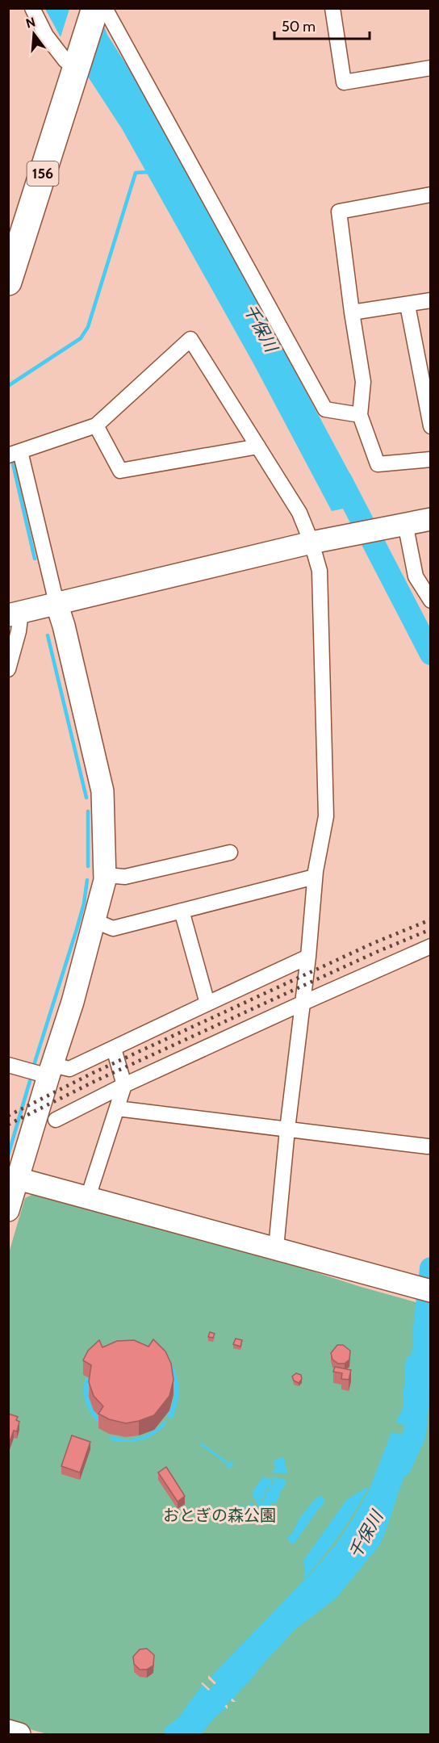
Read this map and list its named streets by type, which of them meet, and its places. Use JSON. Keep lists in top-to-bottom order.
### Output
{
  "streets": {
    "highway": ["156"]
  },
  "water": ["千保川"],
  "parks": ["おとぎの森公園"],
  "scale_bar": "50 m",
  "north": "top"
}
